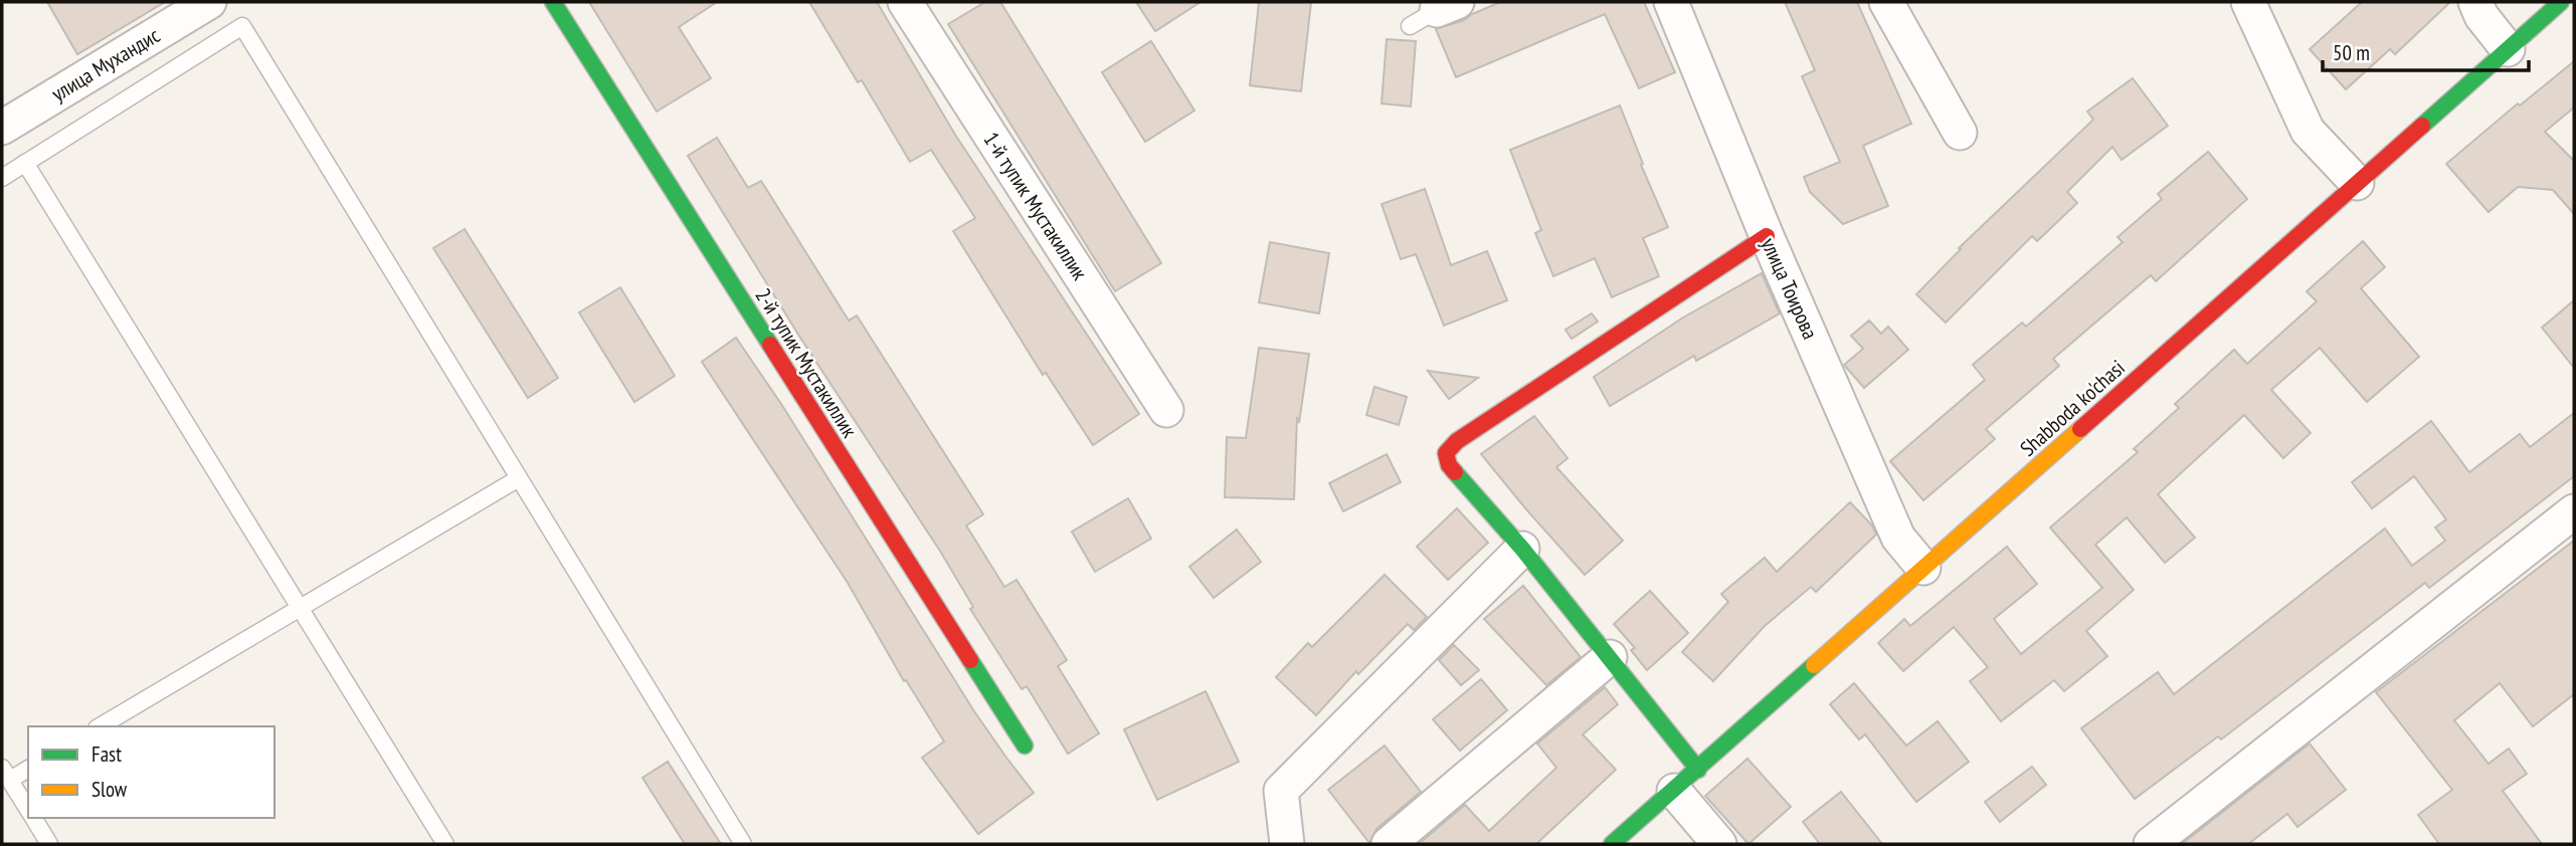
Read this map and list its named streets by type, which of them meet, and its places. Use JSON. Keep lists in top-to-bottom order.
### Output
{
  "streets": {
    "street": [
      "улица Мухандис",
      "1-й тупик Мустакиллик",
      "улица Тоирова",
      "2-й тупик Мустакиллик",
      "Shabboda ko'chasi"
    ]
  },
  "crossings": [
    ["улица Тоирова", "Shabboda ko'chasi"]
  ],
  "legend": ["Fast", "Slow"],
  "scale_bar": "50 m"
}
